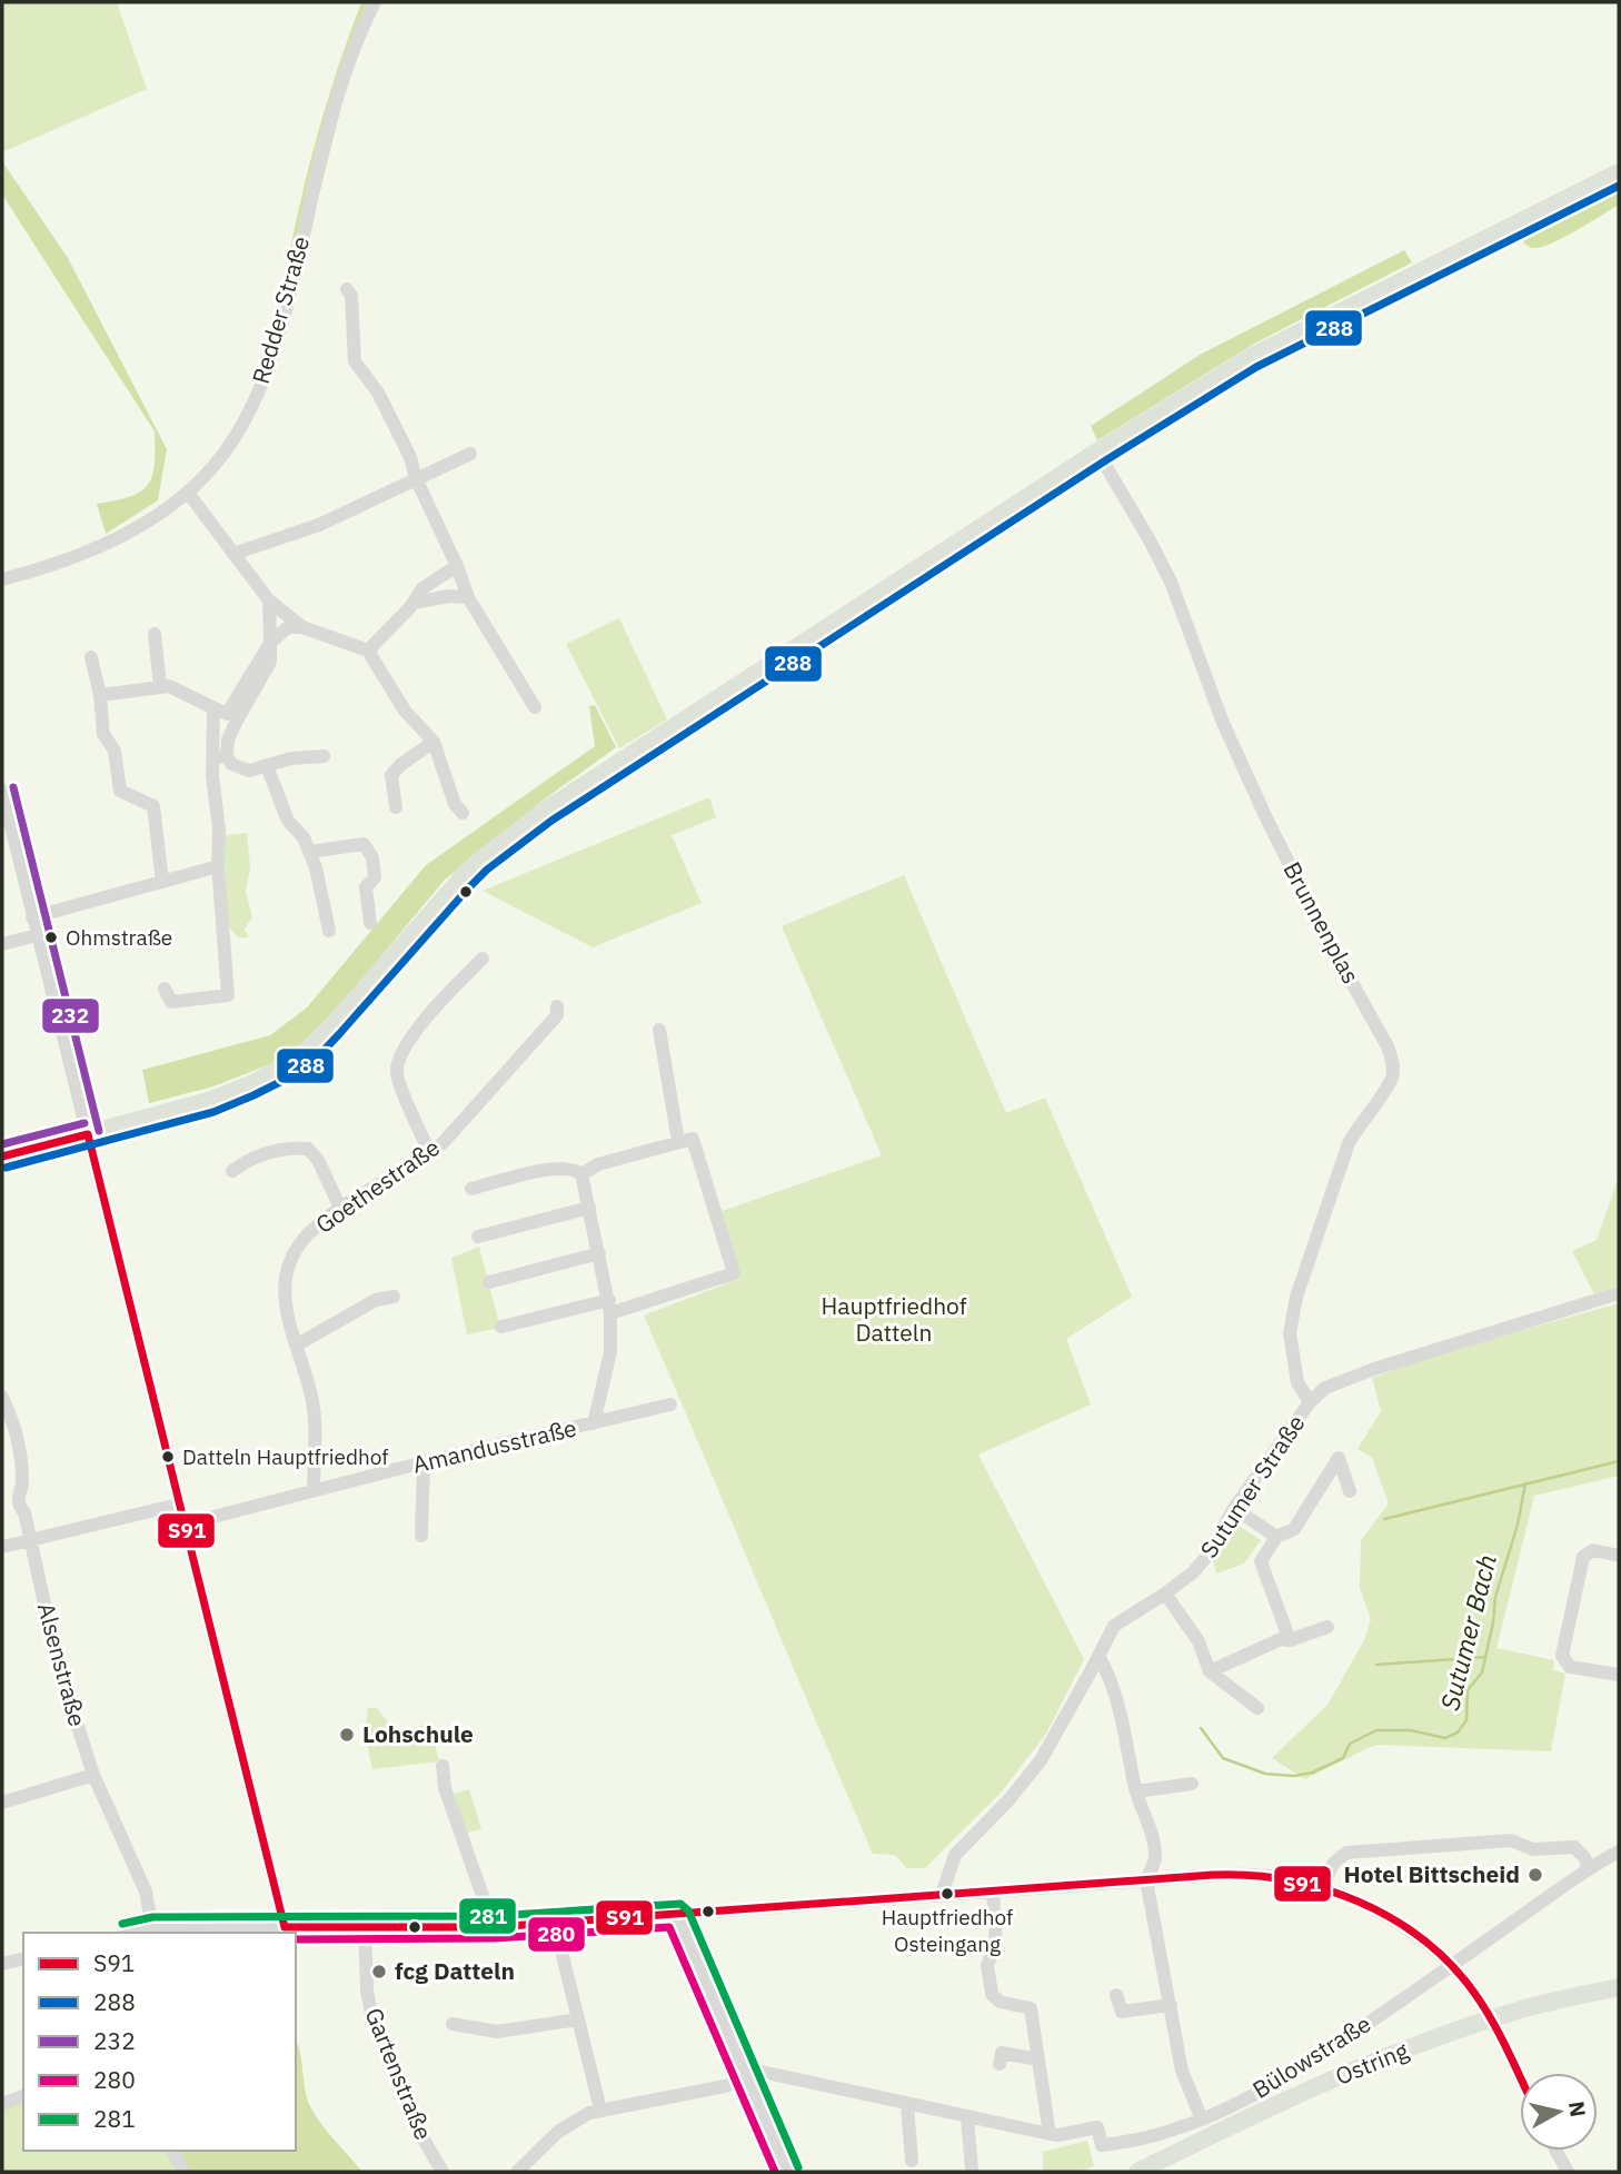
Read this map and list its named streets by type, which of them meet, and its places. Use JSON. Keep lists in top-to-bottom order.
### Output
{
  "streets": {
    "main road": ["Ostring"],
    "street": [
      "Redder Straße",
      "Brunnenplas",
      "Goethestraße",
      "Amandusstraße",
      "Sutumer Straße",
      "Alsenstraße",
      "Bülowstraße",
      "Gartenstraße"
    ]
  },
  "crossings": [
    ["Brunnenplas", "Sutumer Straße"],
    ["Goethestraße", "Amandusstraße"]
  ],
  "water": ["Sutumer Bach"],
  "parks": ["Hauptfriedhof Datteln"],
  "places": [
    "Ohmstraße",
    "Datteln Hauptfriedhof",
    "Lohschule",
    "Hotel Bittscheid",
    "Hauptfriedhof Osteingang",
    "fcg Datteln"
  ],
  "lines": [
    "transit line 288",
    "transit line 232",
    "transit line S91",
    "transit line 281",
    "transit line 280"
  ],
  "legend": [
    "S91",
    "288",
    "232",
    "280",
    "281"
  ],
  "north": "right"
}
